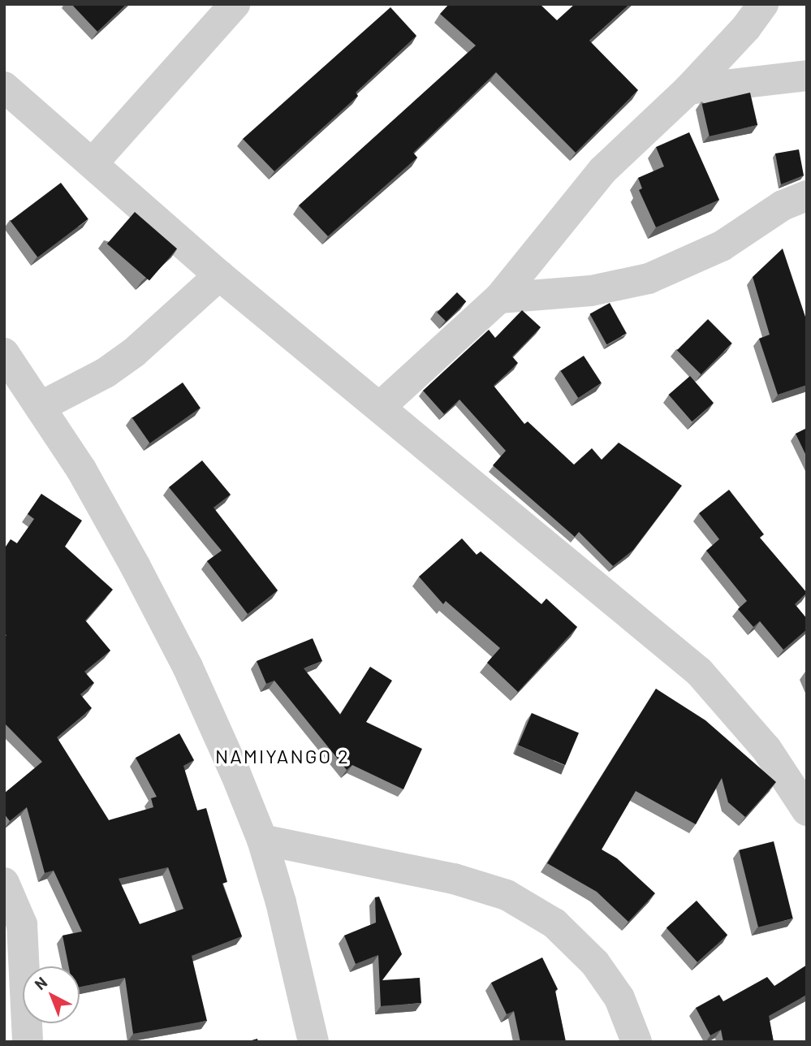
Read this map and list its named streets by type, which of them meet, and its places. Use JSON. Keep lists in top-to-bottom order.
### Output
{
  "districts": ["NAMIYANGO 2"],
  "north": "top left"
}
